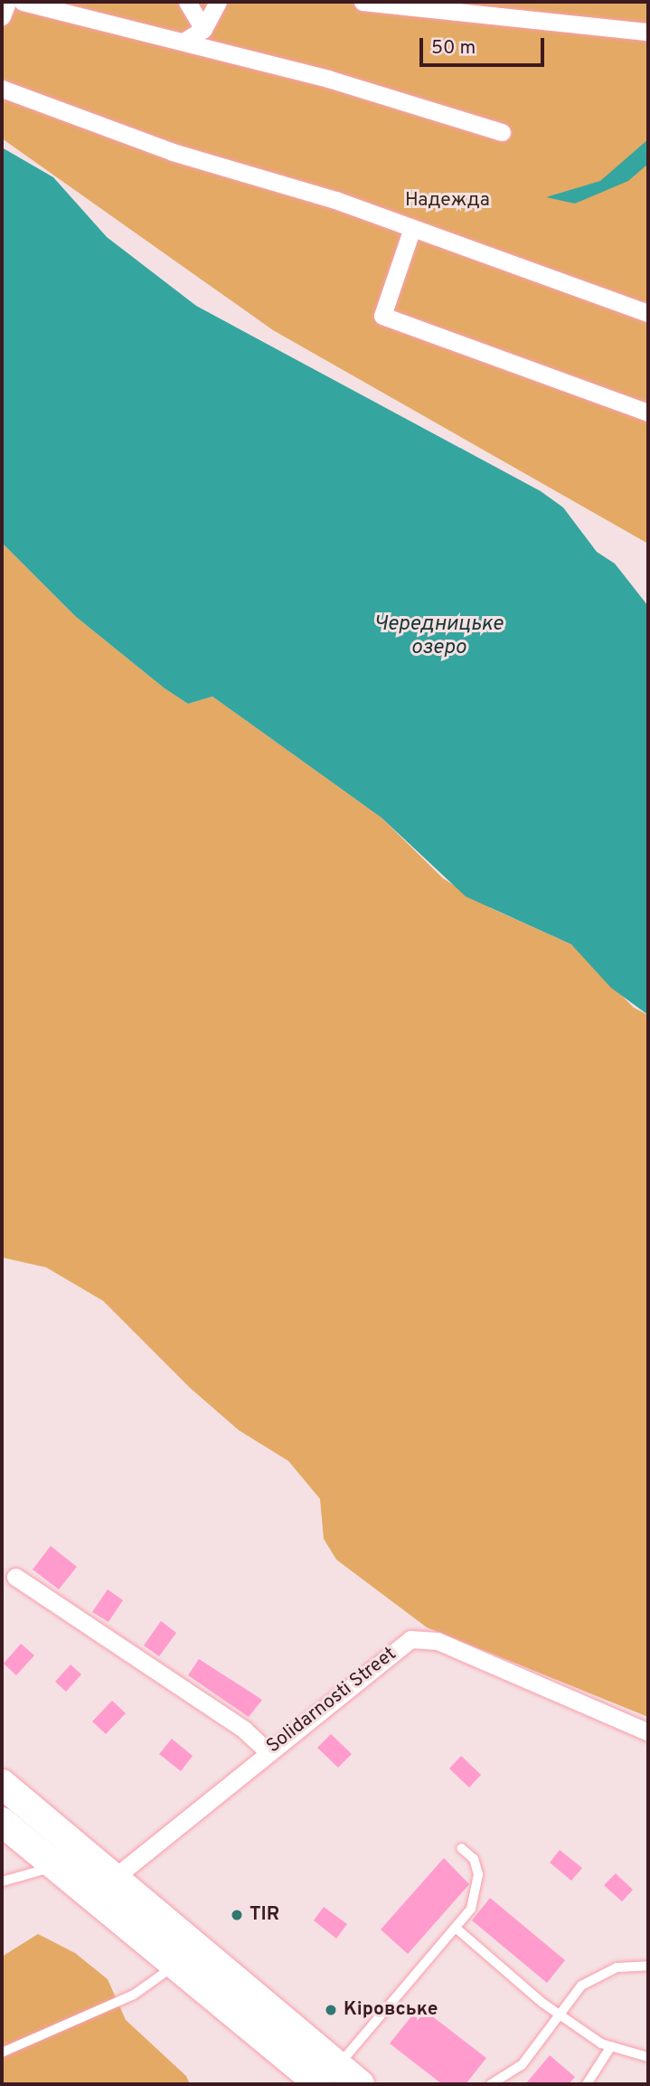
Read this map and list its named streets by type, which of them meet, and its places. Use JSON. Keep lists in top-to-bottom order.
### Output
{
  "streets": {
    "street": ["Solidarnosti Street"]
  },
  "water": ["Чередницьке озеро"],
  "parks": ["Надежда"],
  "places": ["TIR", "Кіровське"],
  "scale_bar": "50 m"
}
